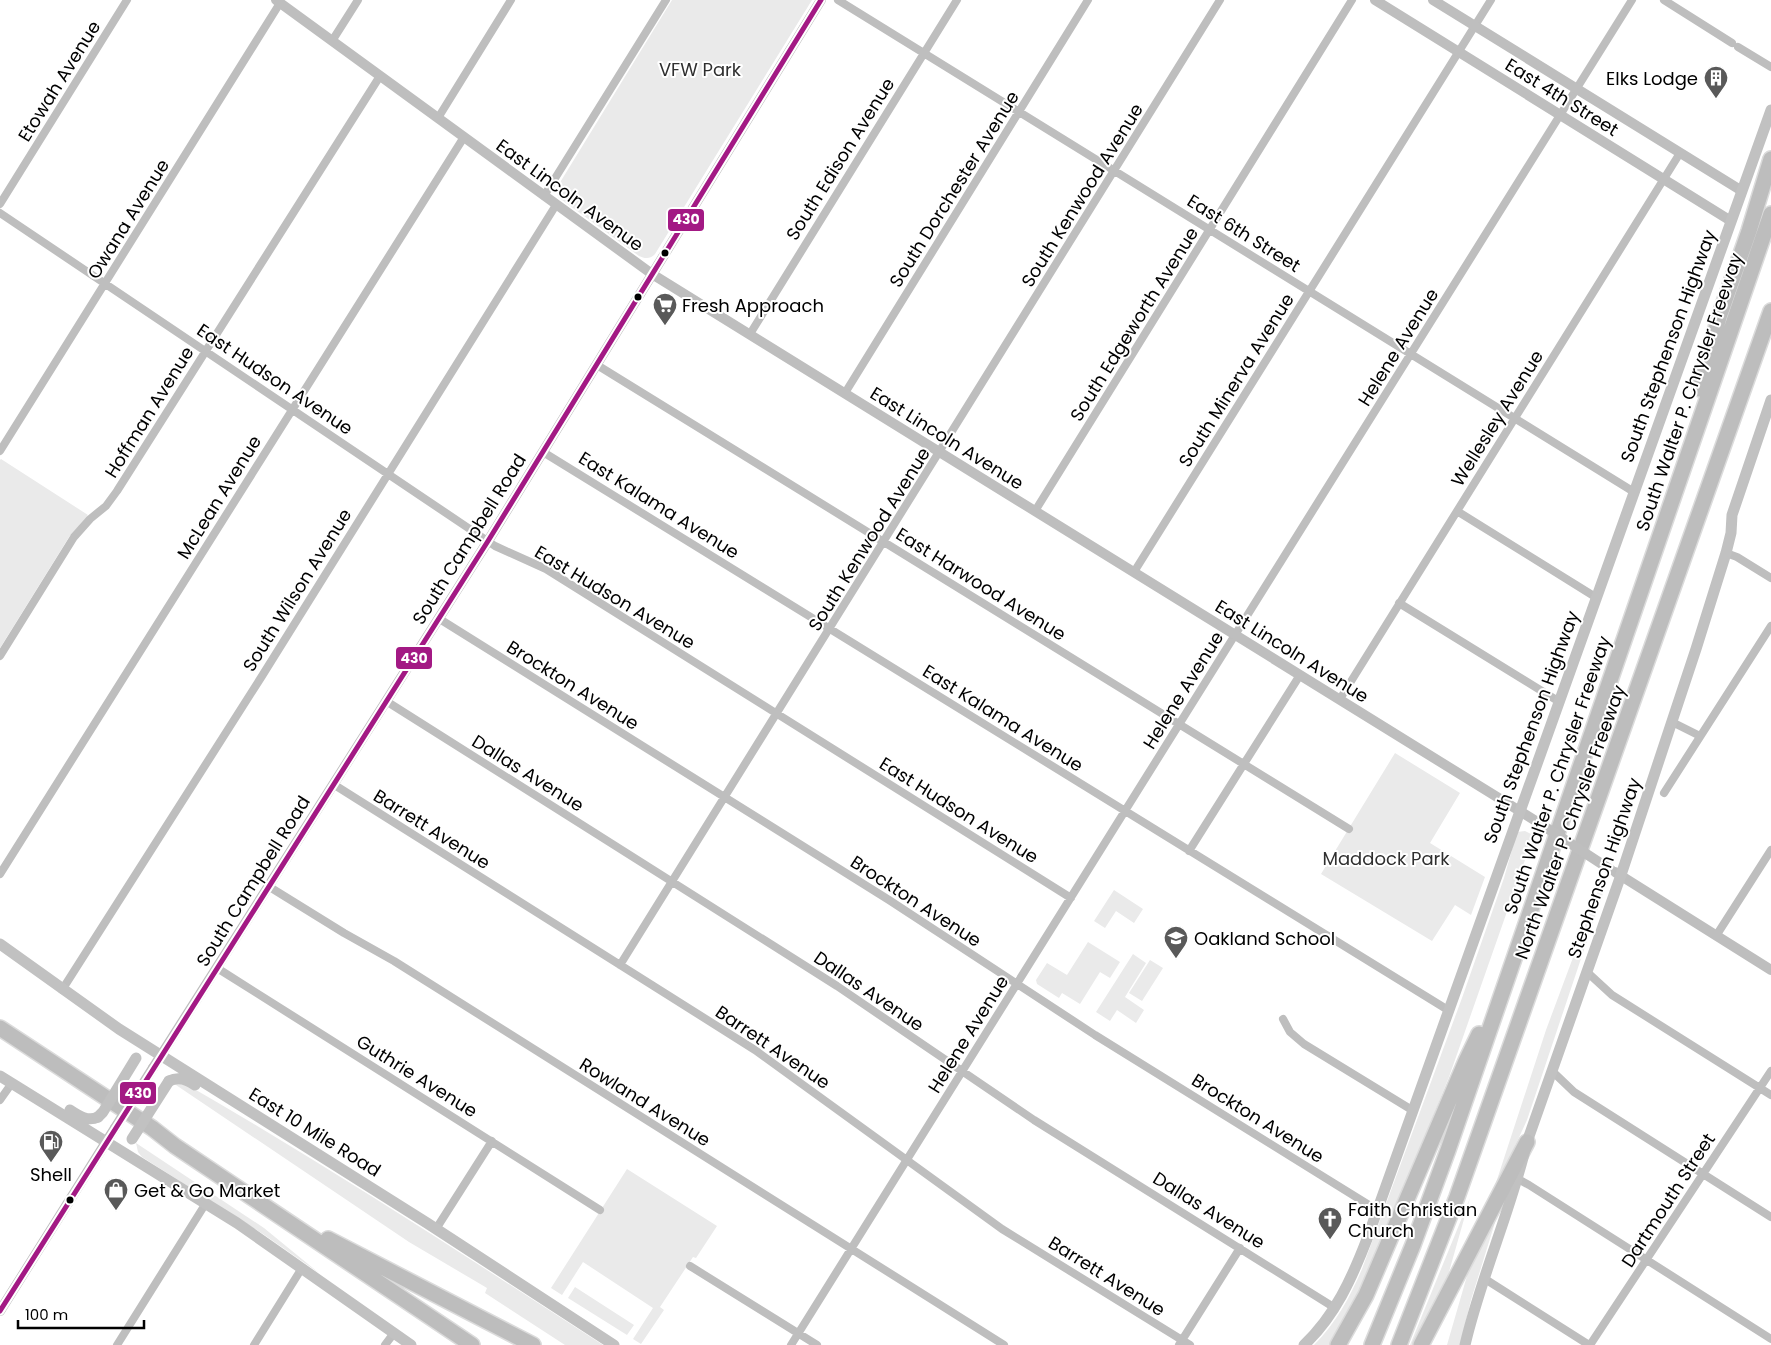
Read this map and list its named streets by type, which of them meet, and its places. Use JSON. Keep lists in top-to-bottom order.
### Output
{
  "streets": {
    "highway": ["South Walter P. Chrysler Freeway", "North Walter P. Chrysler Freeway"],
    "main road": ["South Stephenson Highway", "Stephenson Highway", "East 10 Mile Road"],
    "street": [
      "Etowah Avenue",
      "East 4th Street",
      "South Edison Avenue",
      "South Dorchester Avenue",
      "East Lincoln Avenue",
      "South Kenwood Avenue",
      "Owana Avenue",
      "East 6th Street",
      "South Edgeworth Avenue",
      "Helene Avenue",
      "East Hudson Avenue",
      "South Minerva Avenue",
      "Hoffman Avenue",
      "Wellesley Avenue",
      "McLean Avenue",
      "East Kalama Avenue",
      "South Campbell Road",
      "East Harwood Avenue",
      "South Wilson Avenue",
      "Brockton Avenue",
      "Dallas Avenue",
      "Barrett Avenue",
      "Guthrie Avenue",
      "Rowland Avenue",
      "Dartmouth Street"
    ]
  },
  "crossings": [
    ["East 4th Street", "South Stephenson Highway"],
    ["East 4th Street", "Helene Avenue"],
    ["East 4th Street", "South Minerva Avenue"],
    ["East 4th Street", "Wellesley Avenue"],
    ["South Edison Avenue", "East Lincoln Avenue"],
    ["South Edison Avenue", "East 6th Street"],
    ["South Dorchester Avenue", "East Lincoln Avenue"],
    ["South Dorchester Avenue", "East 6th Street"],
    ["East Lincoln Avenue", "South Kenwood Avenue"],
    ["East Lincoln Avenue", "Owana Avenue"],
    ["East Lincoln Avenue", "South Edgeworth Avenue"],
    ["East Lincoln Avenue", "South Stephenson Highway"],
    ["East Lincoln Avenue", "Helene Avenue"],
    ["East Lincoln Avenue", "South Minerva Avenue"],
    ["East Lincoln Avenue", "Hoffman Avenue"],
    ["East Lincoln Avenue", "Wellesley Avenue"],
    ["East Lincoln Avenue", "McLean Avenue"],
    ["East Lincoln Avenue", "South Campbell Road"],
    ["East Lincoln Avenue", "South Wilson Avenue"],
    ["East Lincoln Avenue", "Stephenson Highway"],
    ["South Kenwood Avenue", "East 6th Street"],
    ["South Kenwood Avenue", "East Hudson Avenue"],
    ["South Kenwood Avenue", "East Kalama Avenue"],
    ["South Kenwood Avenue", "East Harwood Avenue"],
    ["South Kenwood Avenue", "Brockton Avenue"],
    ["South Kenwood Avenue", "Dallas Avenue"],
    ["South Kenwood Avenue", "Barrett Avenue"],
    ["Owana Avenue", "East Hudson Avenue"],
    ["East 6th Street", "South Edgeworth Avenue"],
    ["East 6th Street", "South Stephenson Highway"],
    ["East 6th Street", "Helene Avenue"],
    ["East 6th Street", "South Minerva Avenue"],
    ["East 6th Street", "Wellesley Avenue"],
    ["South Stephenson Highway", "East Kalama Avenue"],
    ["South Stephenson Highway", "Brockton Avenue"],
    ["South Stephenson Highway", "Dallas Avenue"],
    ["Helene Avenue", "East Hudson Avenue"],
    ["Helene Avenue", "East Kalama Avenue"],
    ["Helene Avenue", "East Harwood Avenue"],
    ["Helene Avenue", "Brockton Avenue"],
    ["Helene Avenue", "Dallas Avenue"],
    ["Helene Avenue", "Barrett Avenue"],
    ["Helene Avenue", "Rowland Avenue"],
    ["East Hudson Avenue", "Hoffman Avenue"],
    ["East Hudson Avenue", "McLean Avenue"],
    ["East Hudson Avenue", "South Campbell Road"],
    ["East Hudson Avenue", "South Wilson Avenue"],
    ["East Kalama Avenue", "South Campbell Road"],
    ["South Campbell Road", "East Harwood Avenue"],
    ["South Campbell Road", "Brockton Avenue"],
    ["South Campbell Road", "Dallas Avenue"],
    ["South Campbell Road", "Barrett Avenue"],
    ["South Campbell Road", "Guthrie Avenue"],
    ["South Campbell Road", "Rowland Avenue"],
    ["South Campbell Road", "East 10 Mile Road"],
    ["South Wilson Avenue", "East 10 Mile Road"]
  ],
  "parks": ["VFW Park", "Maddock Park"],
  "places": {
    "building": ["Elks Lodge"],
    "supermarket": ["Fresh Approach"],
    "school or university": ["Oakland School"],
    "fuel station": ["Shell"],
    "shop": ["Get & Go Market"],
    "church": ["Faith Christian Church"]
  },
  "lines": ["transit line 430"],
  "scale_bar": "100 m"
}
